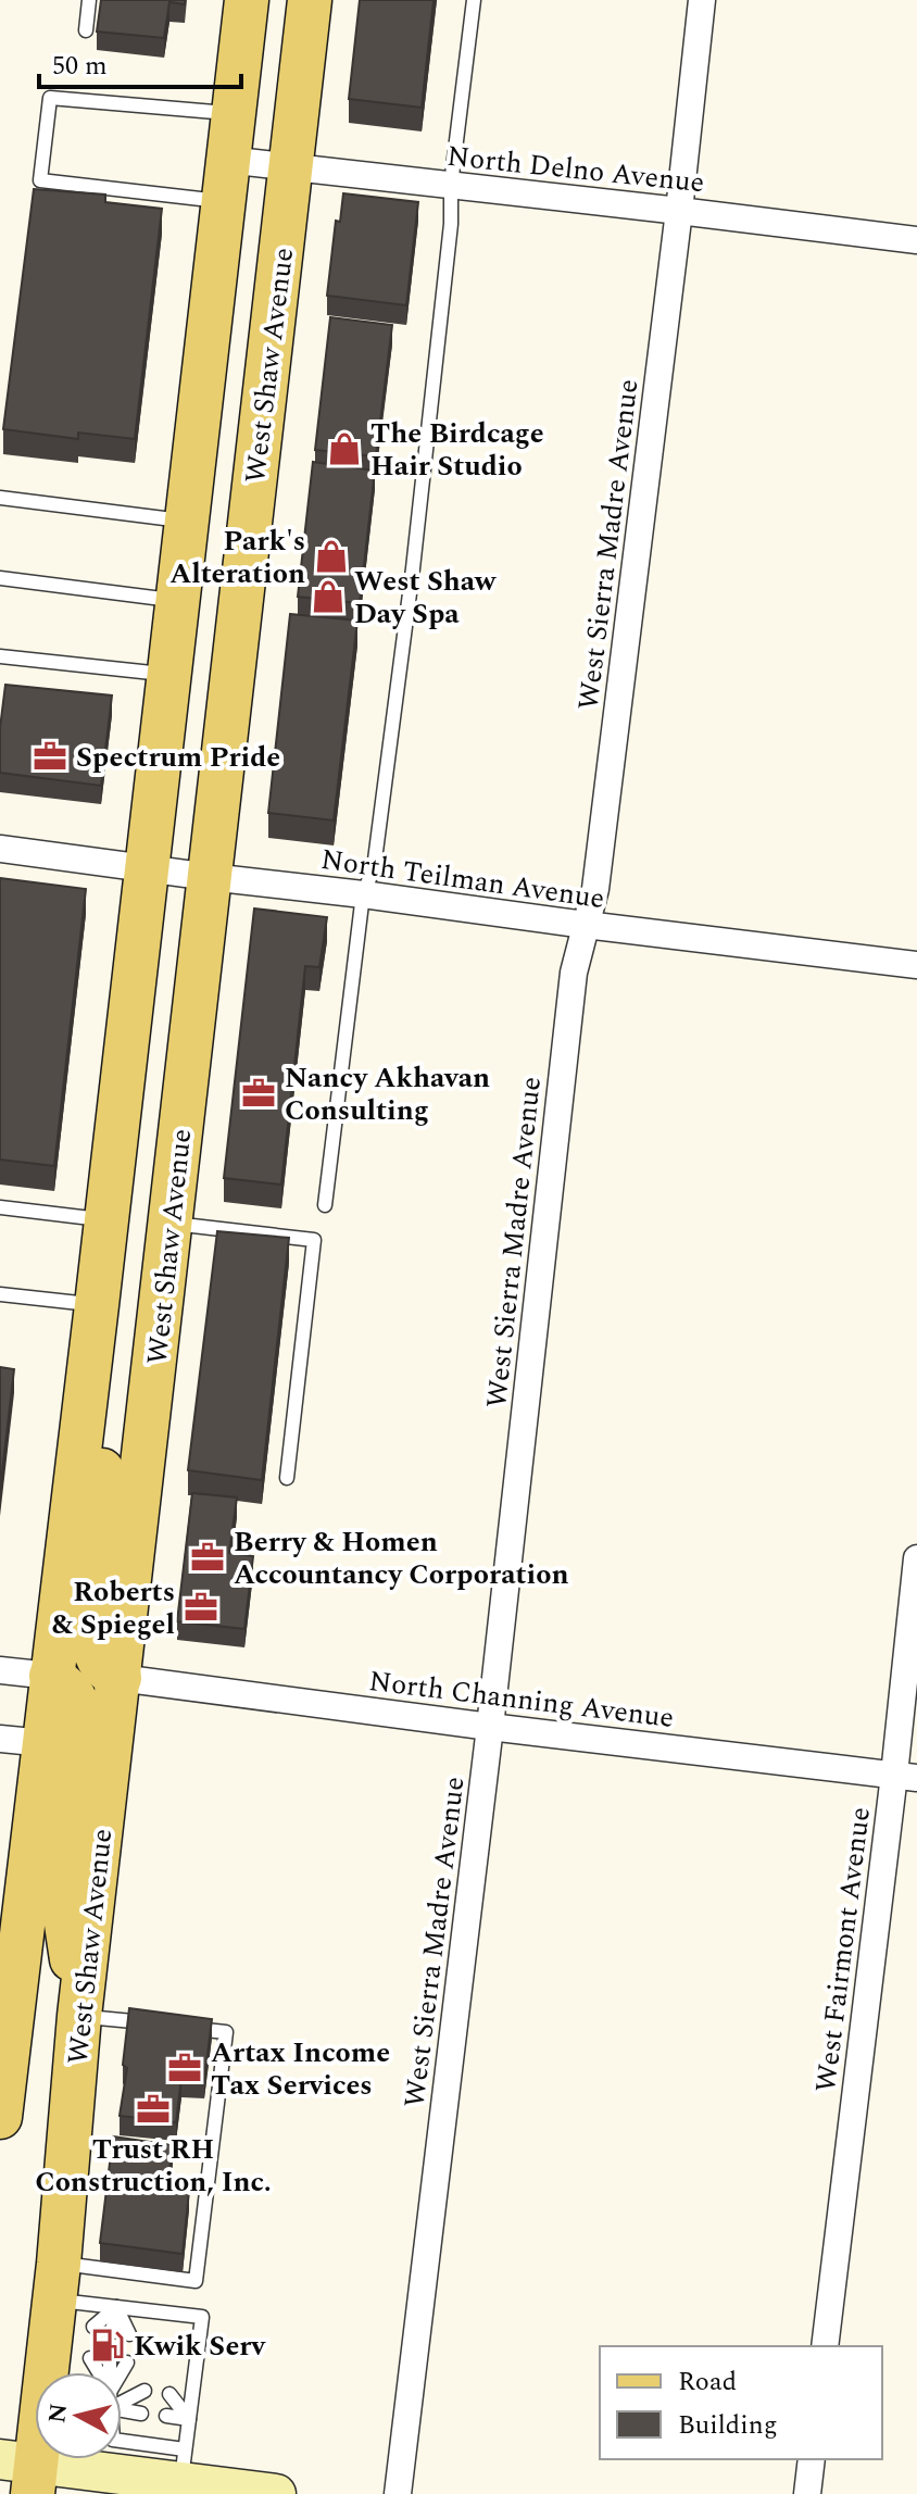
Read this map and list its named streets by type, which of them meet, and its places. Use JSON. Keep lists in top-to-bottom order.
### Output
{
  "streets": {
    "main road": ["West Shaw Avenue"],
    "street": [
      "North Delno Avenue",
      "West Sierra Madre Avenue",
      "North Teilman Avenue",
      "North Channing Avenue",
      "West Fairmont Avenue"
    ]
  },
  "crossings": [
    ["North Delno Avenue", "West Shaw Avenue"],
    ["North Delno Avenue", "West Sierra Madre Avenue"],
    ["West Shaw Avenue", "North Teilman Avenue"],
    ["West Shaw Avenue", "North Channing Avenue"],
    ["West Sierra Madre Avenue", "North Teilman Avenue"],
    ["West Sierra Madre Avenue", "North Channing Avenue"],
    ["North Channing Avenue", "West Fairmont Avenue"]
  ],
  "places": {
    "shop": ["The Birdcage Hair Studio", "Park's Alteration", "West Shaw Day Spa"],
    "office": [
      "Spectrum Pride",
      "Nancy Akhavan Consulting",
      "Berry & Homen Accountancy Corporation",
      "Roberts & Spiegel",
      "Artax Income Tax Services",
      "Trust RH Construction, Inc."
    ],
    "fuel station": ["Kwik Serv"]
  },
  "legend": ["Road", "Building"],
  "scale_bar": "50 m",
  "north": "left"
}
